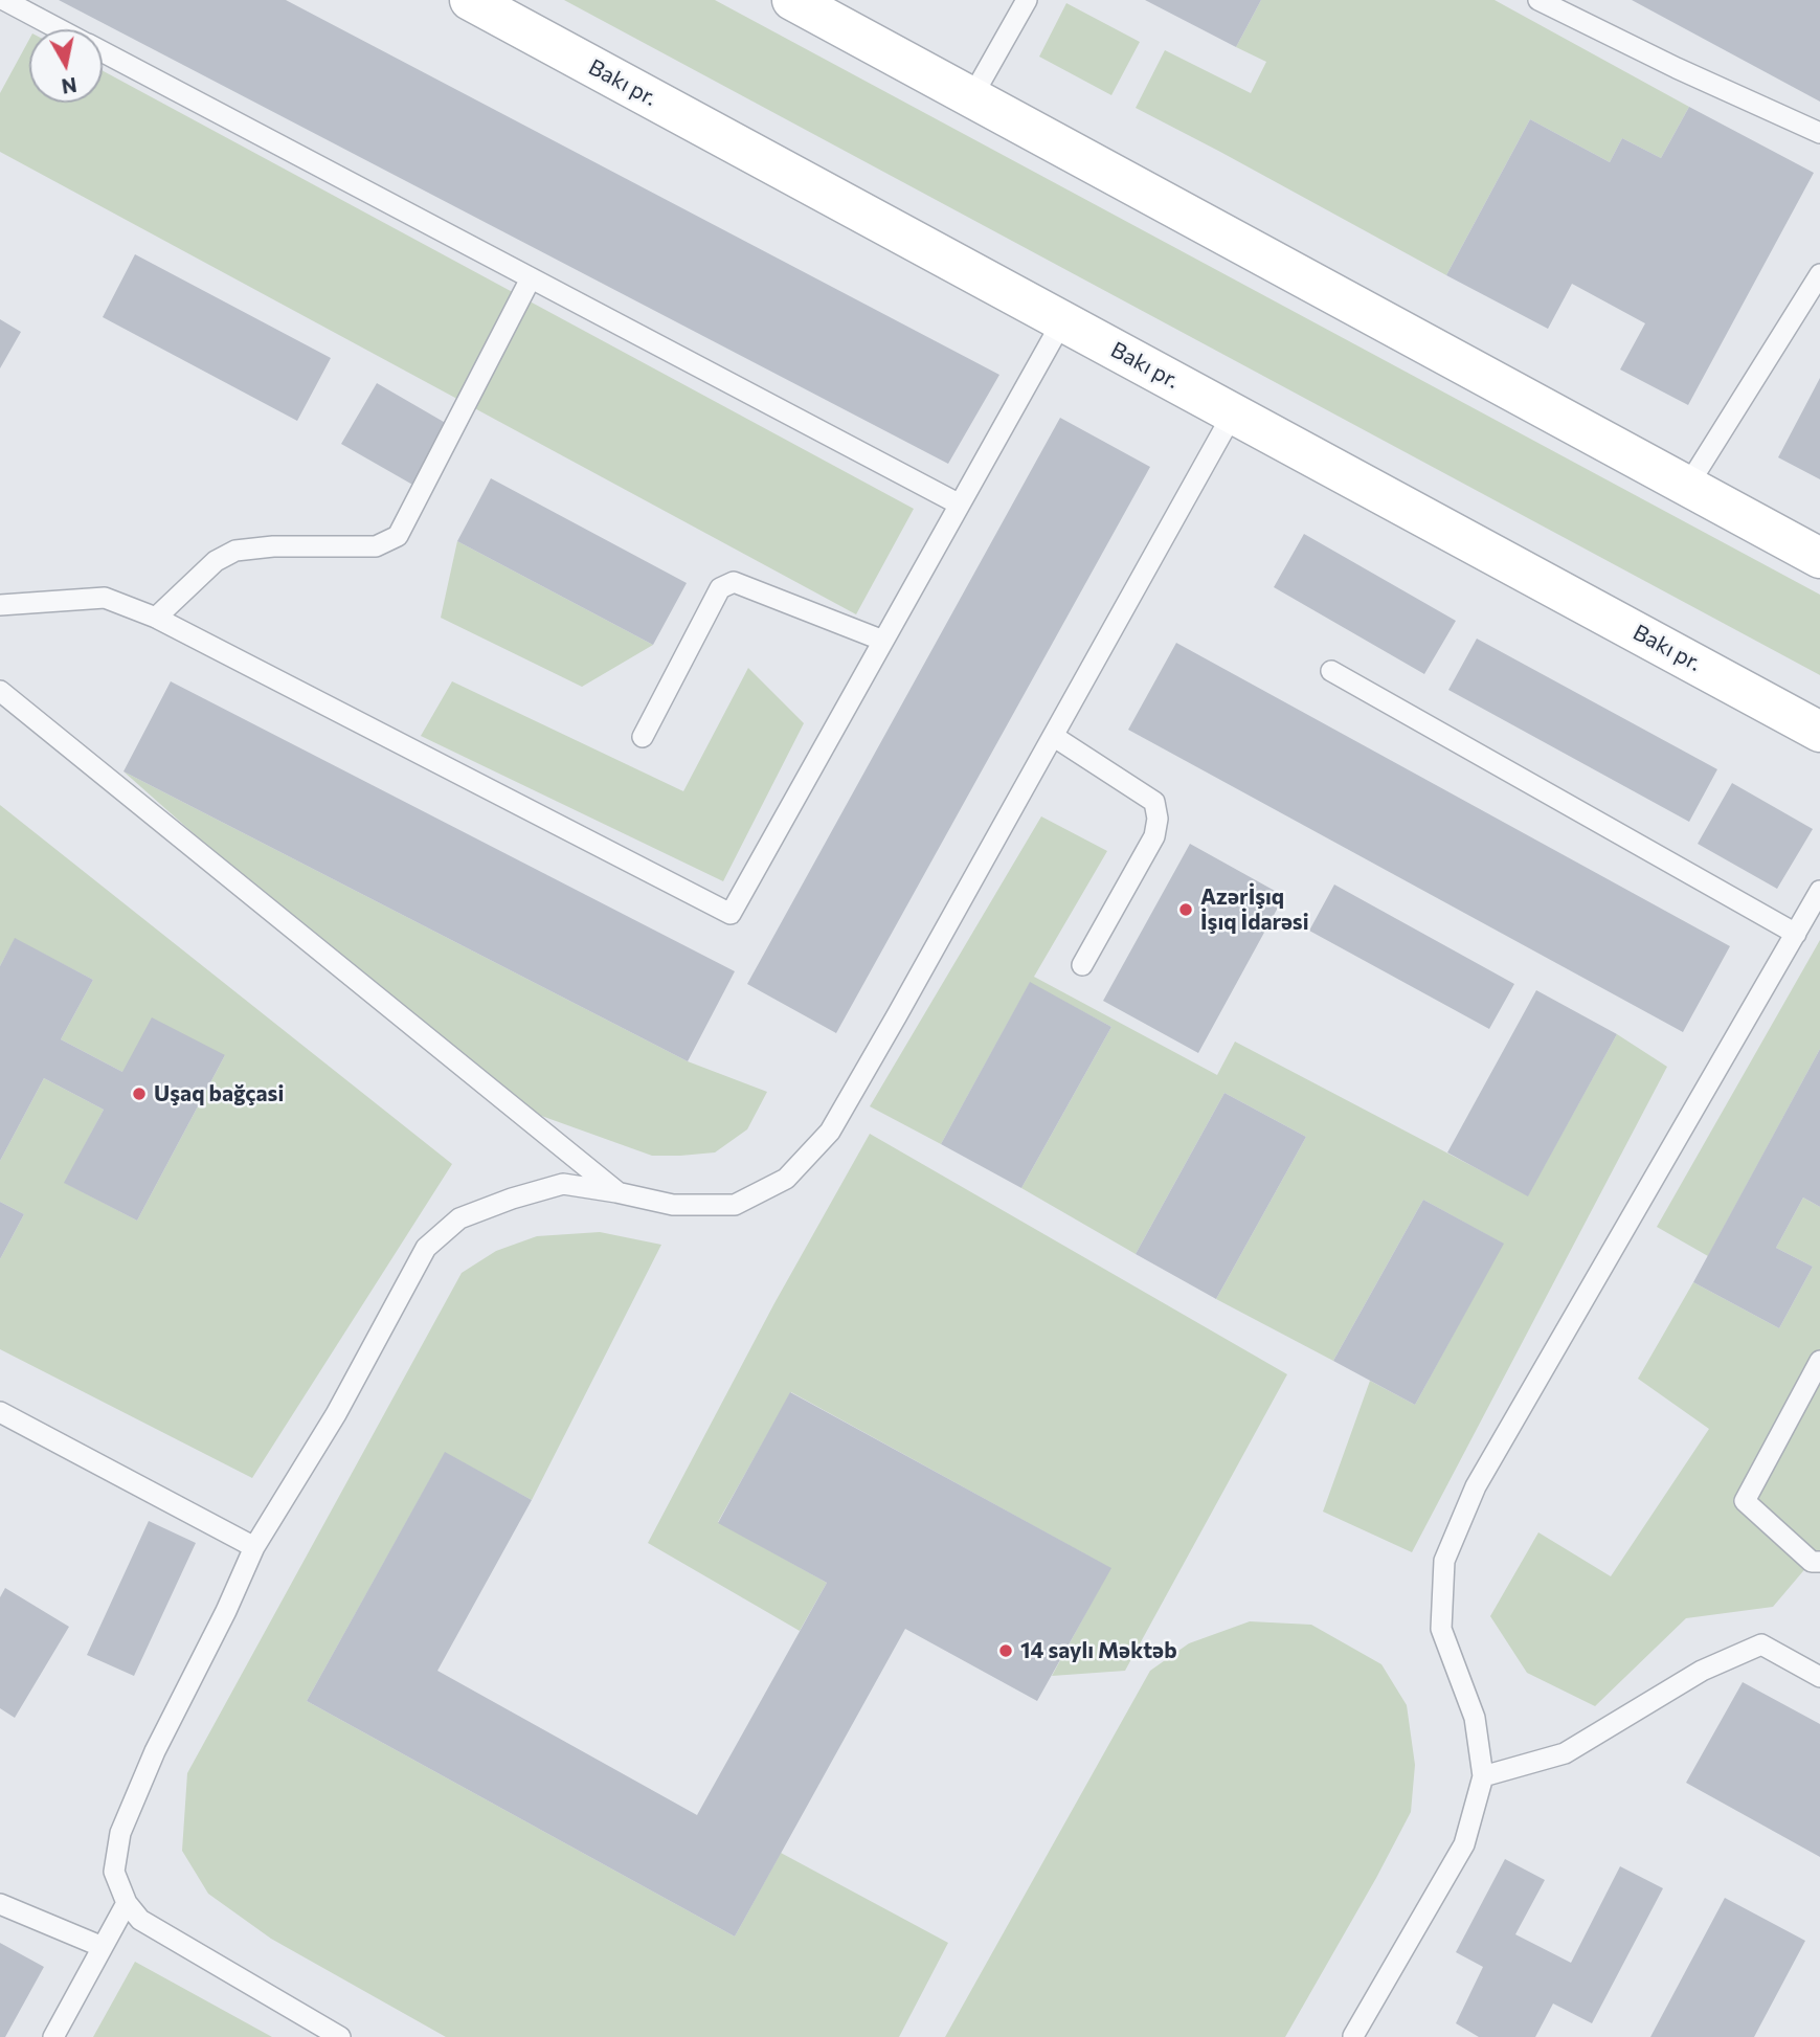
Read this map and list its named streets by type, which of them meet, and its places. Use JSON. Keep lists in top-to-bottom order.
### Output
{
  "streets": {
    "street": ["Bakı pr."]
  },
  "places": ["Azərİşıq İşıq İdarəsi", "Uşaq bağçasi", "14 saylı Məktəb"],
  "north": "bottom"
}
